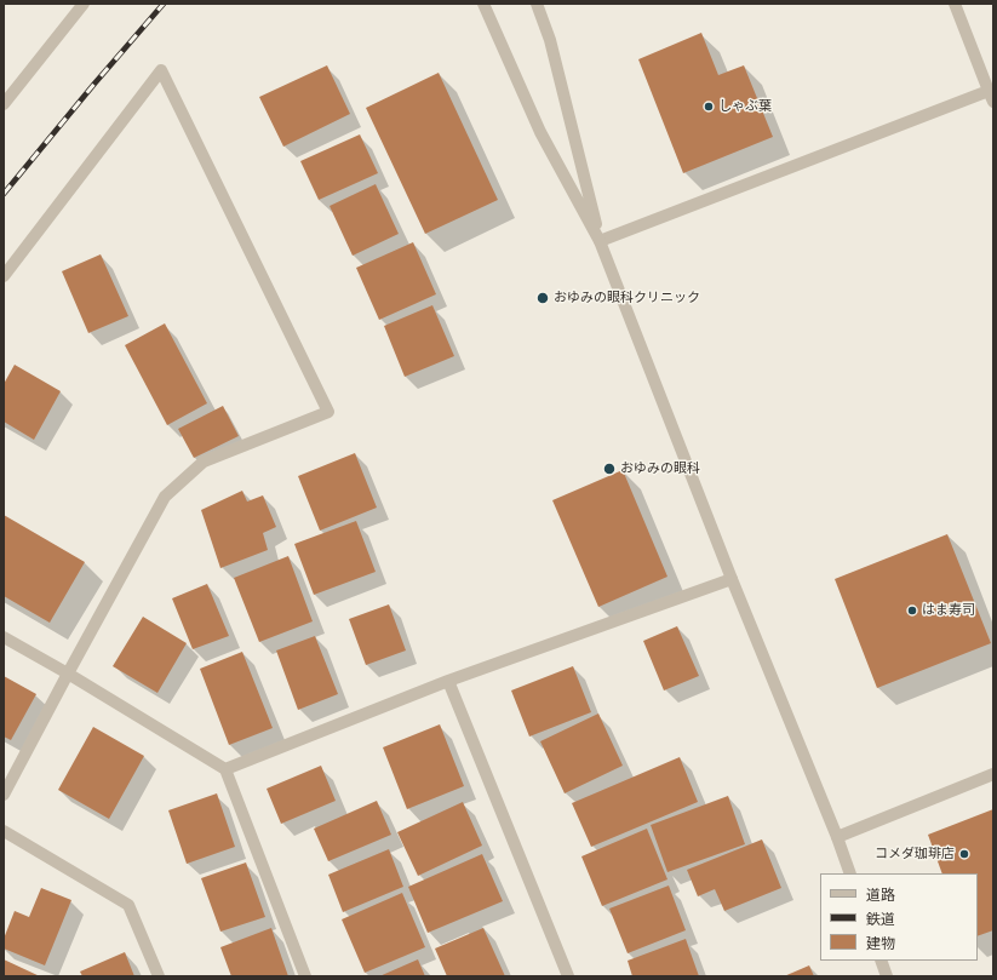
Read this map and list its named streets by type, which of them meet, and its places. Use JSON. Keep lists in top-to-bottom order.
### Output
{
  "places": [
    "しゃぶ葉",
    "おゆみの眼科クリニック",
    "おゆみの眼科",
    "はま寿司",
    "コメダ珈琲店"
  ],
  "legend": ["道路", "鉄道", "建物"]
}
